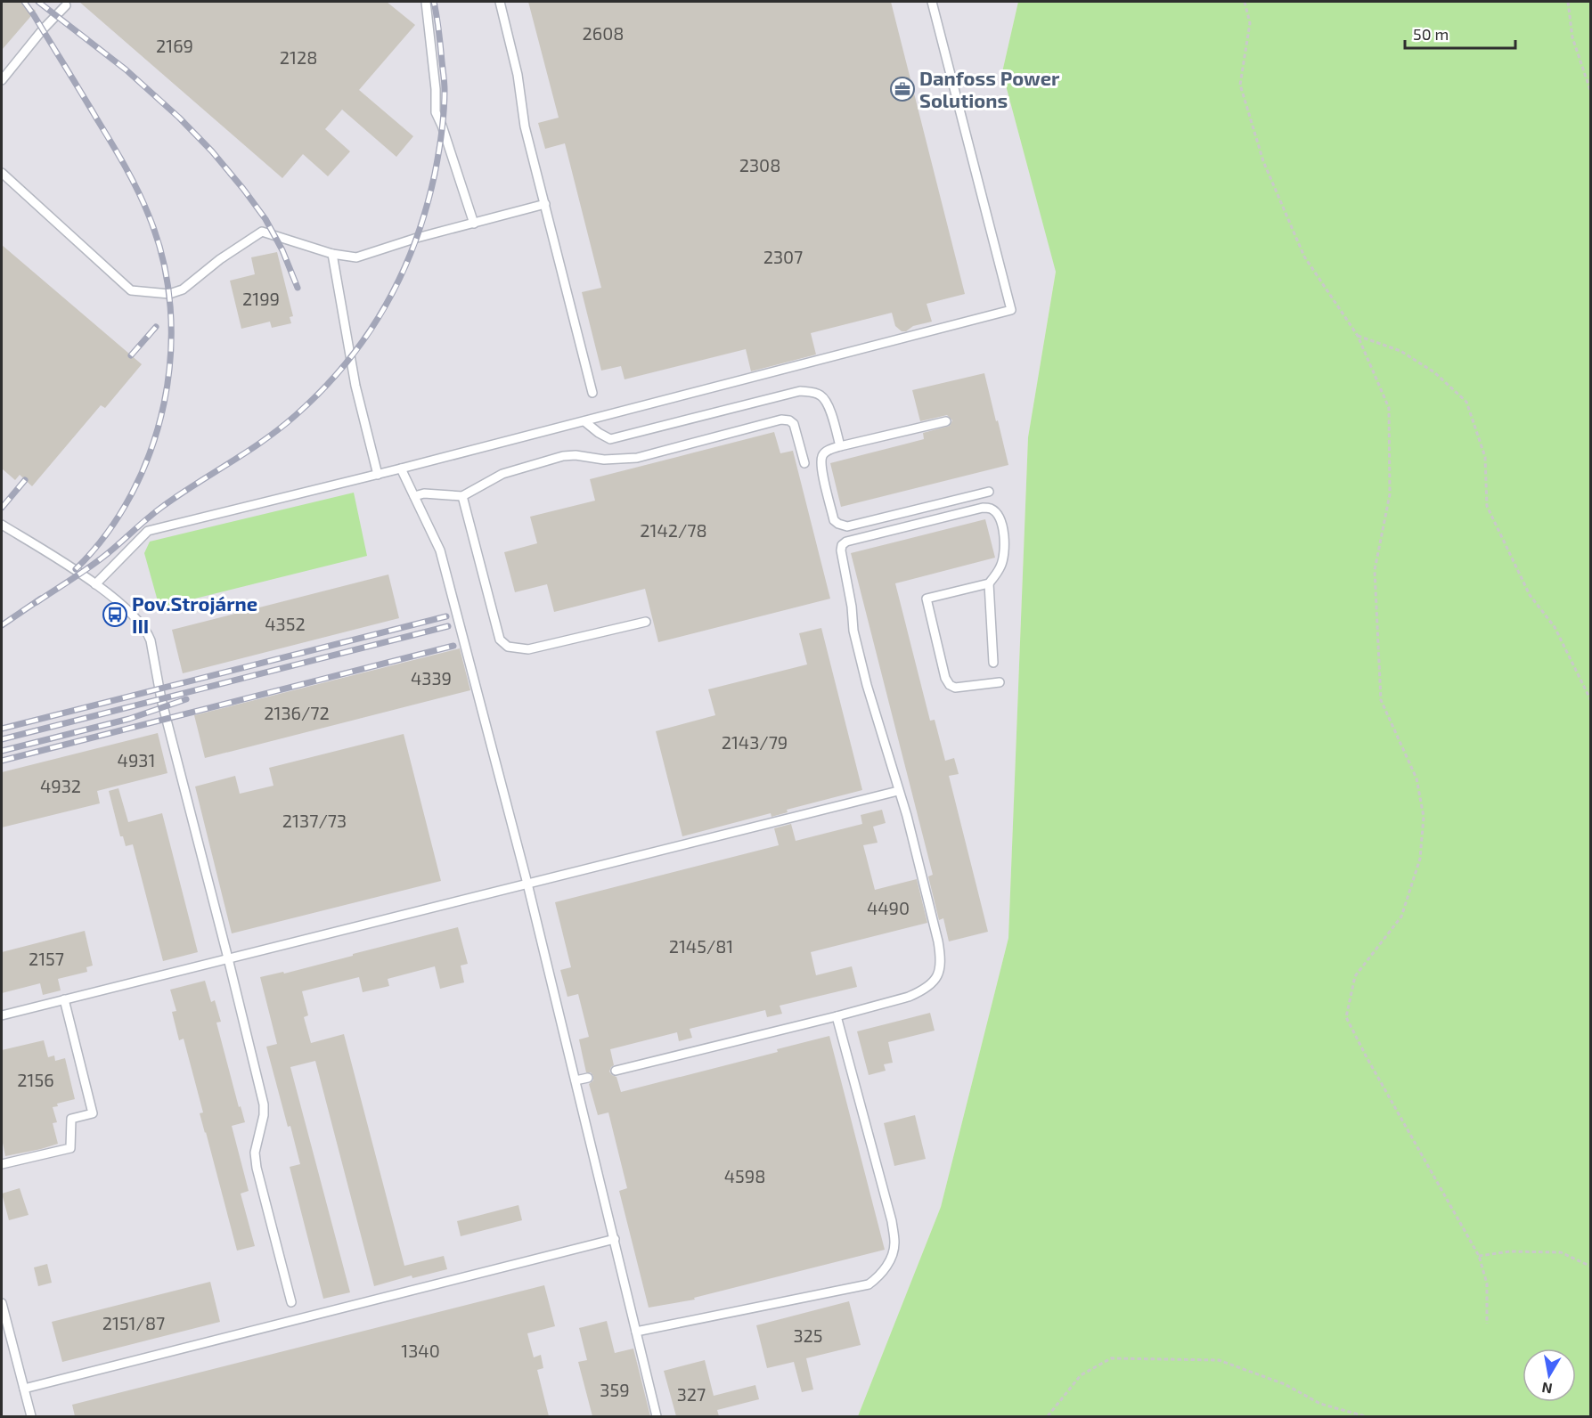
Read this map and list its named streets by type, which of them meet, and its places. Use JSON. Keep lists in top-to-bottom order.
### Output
{
  "places": {
    "office": ["Danfoss Power Solutions"],
    "bus stop": ["Pov.Strojárne III"]
  },
  "house_numbers": [
    "2608",
    "2169",
    "2128",
    "2308",
    "2307",
    "2199",
    "2142/78",
    "4352",
    "4339",
    "2136/72",
    "2143/79",
    "4931",
    "4932",
    "2137/73",
    "4490",
    "2145/81",
    "2157",
    "2156",
    "4598",
    "2151/87",
    "325",
    "1340",
    "359",
    "327"
  ],
  "scale_bar": "50 m",
  "north": "bottom"
}
